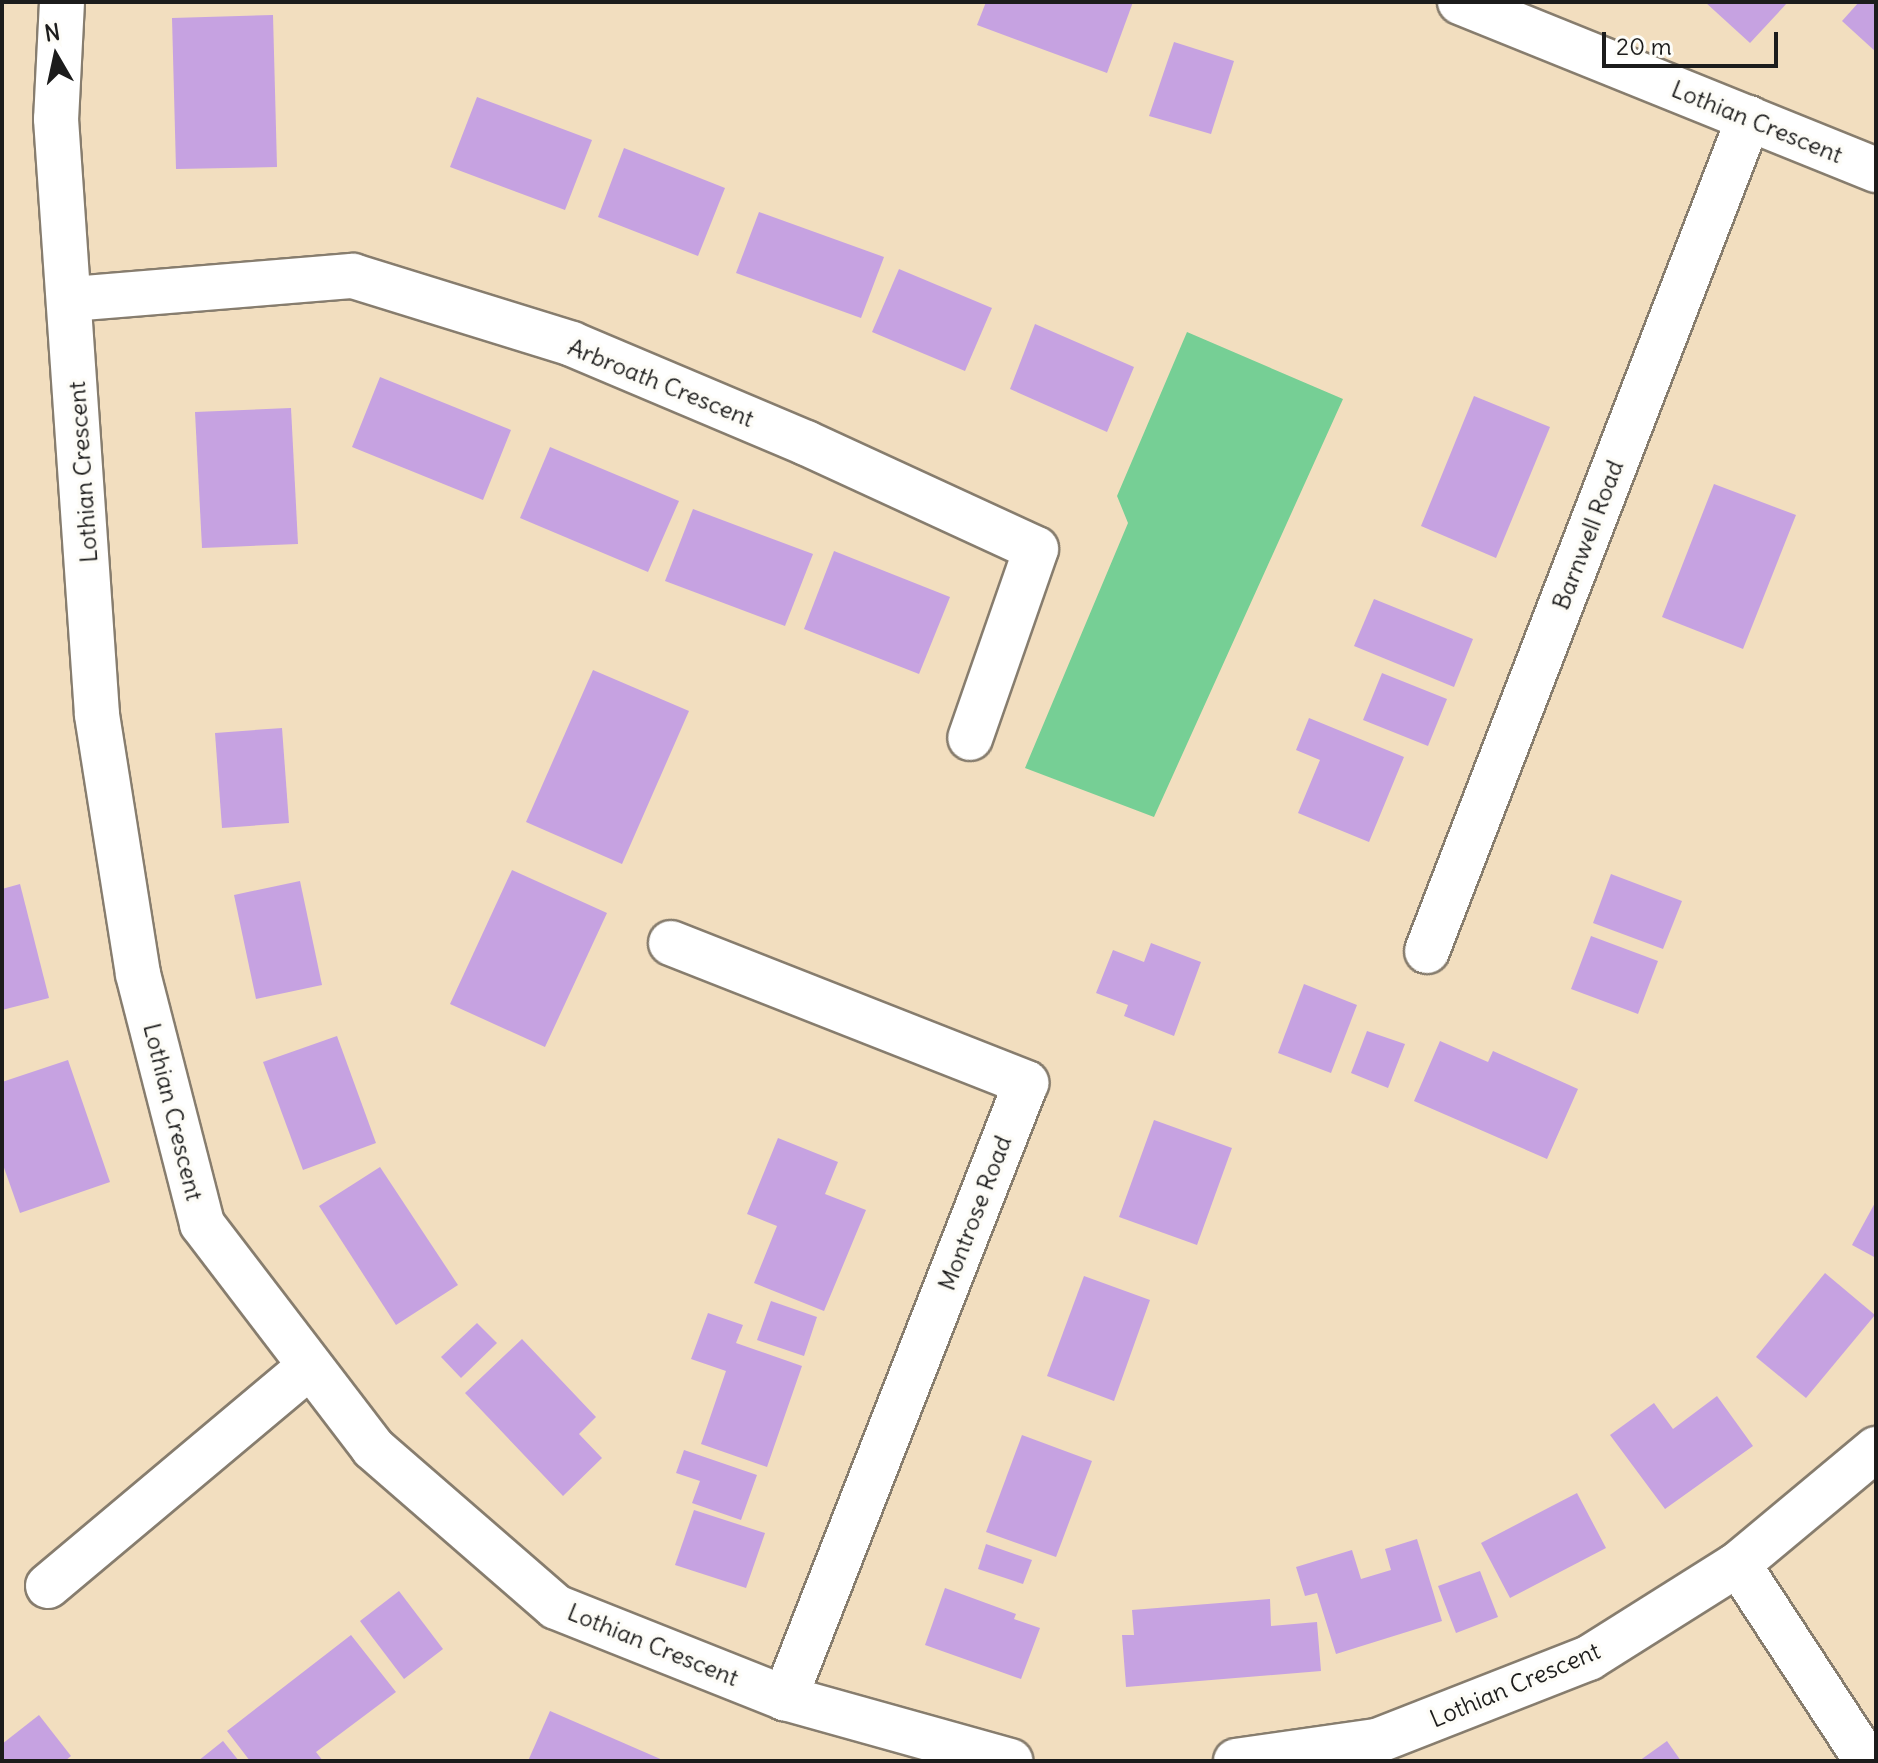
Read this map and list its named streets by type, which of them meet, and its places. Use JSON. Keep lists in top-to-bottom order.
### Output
{
  "streets": {
    "street": [
      "Lothian Crescent",
      "Arbroath Crescent",
      "Barnwell Road",
      "Montrose Road"
    ]
  },
  "crossings": [
    ["Lothian Crescent", "Arbroath Crescent"],
    ["Lothian Crescent", "Barnwell Road"],
    ["Lothian Crescent", "Montrose Road"]
  ],
  "scale_bar": "20 m",
  "north": "top"
}
